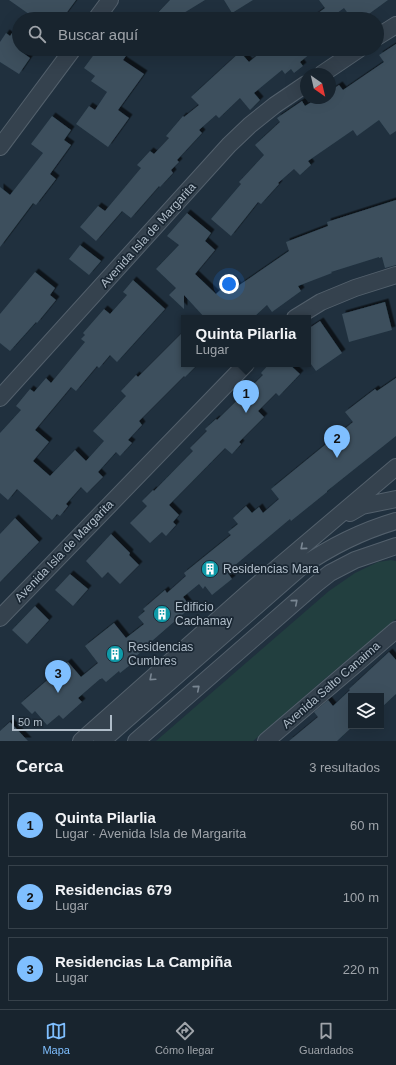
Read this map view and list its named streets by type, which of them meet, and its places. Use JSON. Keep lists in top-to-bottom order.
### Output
{
  "streets": {
    "street": ["Avenida Isla de Margarita", "Avenida Salto Canaima"]
  },
  "places": {
    "building": ["Residencias Mara", "Edificio Cachamay", "Residencias Cumbres"]
  },
  "scale_bar": "50 m",
  "north": "bottom right",
  "page": {
    "search": "Buscar aquí",
    "popup": ["Quinta Pilarlia", "Lugar"],
    "pins": ["1", "2", "3"],
    "scale": "50 m",
    "heading": ["Cerca", "3 resultados"],
    "list": [
      {
        "mark": "1",
        "name": "Quinta Pilarlia",
        "note": "Lugar · Avenida Isla de Margarita",
        "value": "60 m"
      },
      {
        "mark": "2",
        "name": "Residencias 679",
        "note": "Lugar",
        "value": "100 m"
      },
      {
        "mark": "3",
        "name": "Residencias La Campiña",
        "note": "Lugar",
        "value": "220 m"
      }
    ],
    "nav": ["Mapa", "Cómo llegar", "Guardados"]
  }
}
